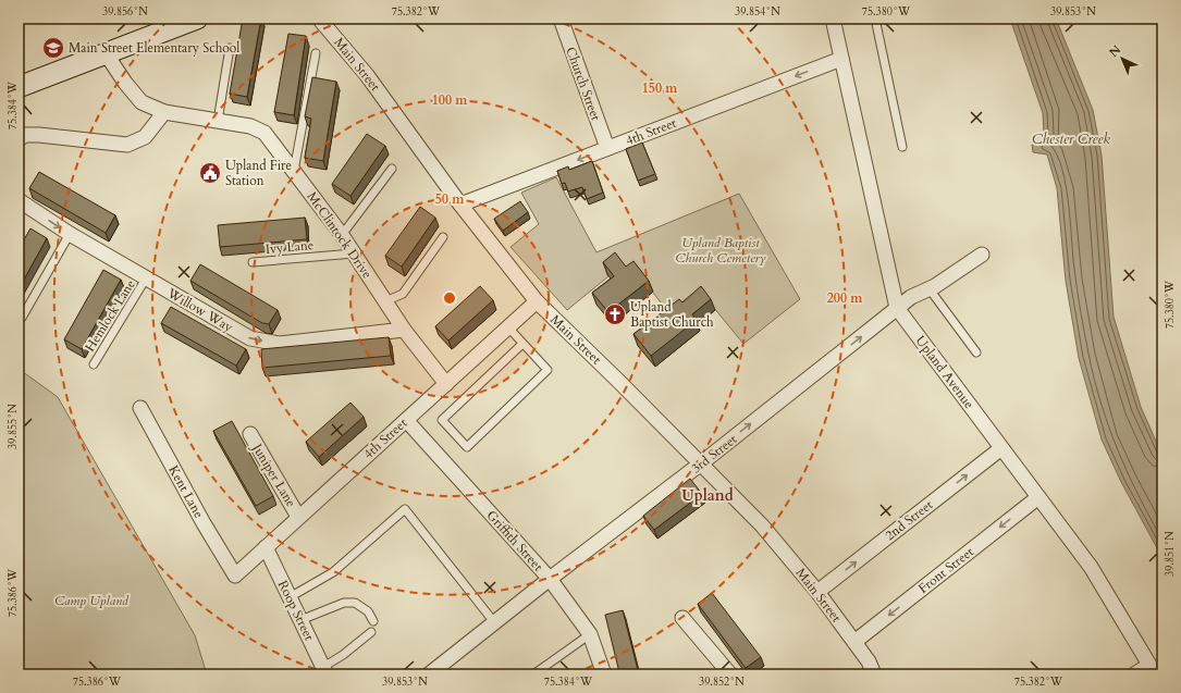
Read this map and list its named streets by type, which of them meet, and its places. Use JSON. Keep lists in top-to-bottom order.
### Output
{
  "streets": {
    "street": [
      "Main Street",
      "Church Street",
      "4th Street",
      "McClintock Drive",
      "Willow Way",
      "Upland Avenue",
      "3rd Street",
      "Juniper Lane",
      "Kent Lane",
      "2nd Street",
      "Griffith Street",
      "Front Street",
      "Roop Street"
    ],
    "lane": ["Ivy Lane", "Hemlock Lane"]
  },
  "crossings": [
    ["Main Street", "4th Street"],
    ["Main Street", "3rd Street"],
    ["Main Street", "2nd Street"],
    ["Main Street", "Front Street"],
    ["Church Street", "4th Street"],
    ["4th Street", "McClintock Drive"],
    ["4th Street", "Upland Avenue"],
    ["4th Street", "Juniper Lane"],
    ["4th Street", "Kent Lane"],
    ["4th Street", "Griffith Street"],
    ["4th Street", "Roop Street"],
    ["McClintock Drive", "Ivy Lane"],
    ["McClintock Drive", "Willow Way"],
    ["Willow Way", "Hemlock Lane"],
    ["Upland Avenue", "3rd Street"],
    ["Upland Avenue", "2nd Street"],
    ["Upland Avenue", "Front Street"],
    ["3rd Street", "Griffith Street"]
  ],
  "one_way": [
    "4th Street",
    "Willow Way",
    "3rd Street",
    "2nd Street",
    "Front Street"
  ],
  "districts": ["Upland"],
  "water": ["Chester Creek"],
  "parks": ["Upland Baptist Church Cemetery", "Camp Upland"],
  "places": {
    "school or university": ["Main Street Elementary School"],
    "public building": ["Upland Fire Station"],
    "church": ["Upland Baptist Church"]
  },
  "north": "top left",
  "coordinates": [
    "39.856°N",
    "75.382°W",
    "39.854°N",
    "75.380°W",
    "39.853°N",
    "75.384°W",
    "39.855°N",
    "39.851°N",
    "75.386°W",
    "39.852°N"
  ],
  "rings": [
    "150 m",
    "100 m",
    "50 m",
    "200 m"
  ]
}
